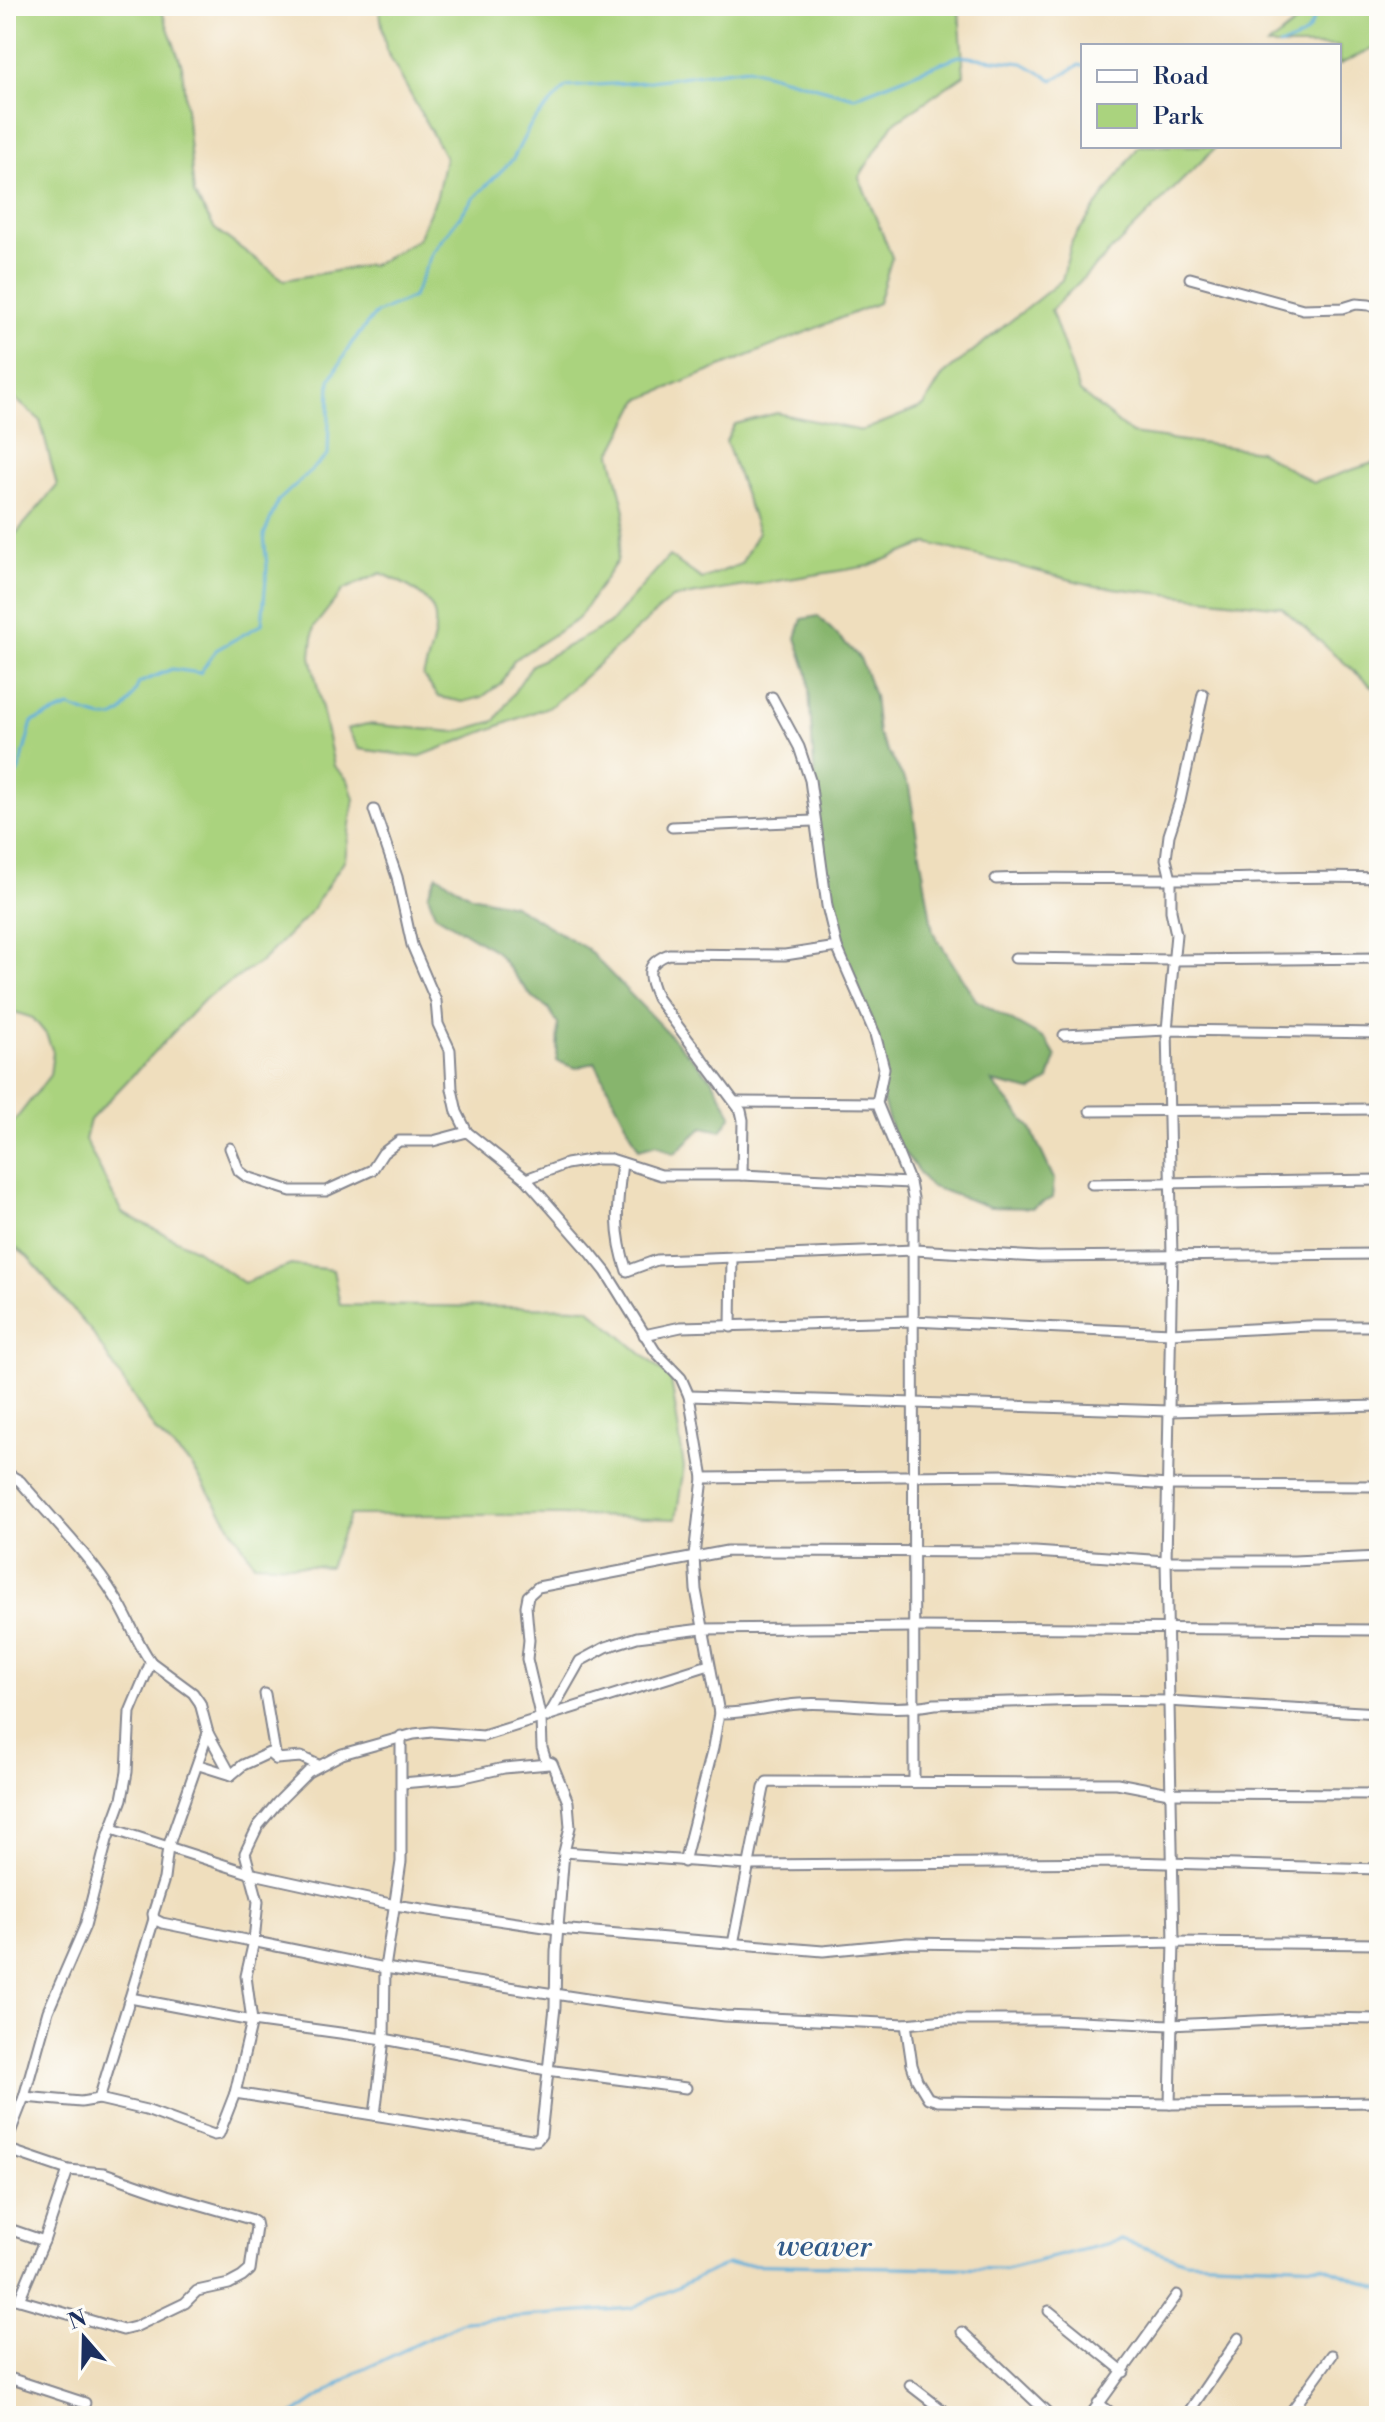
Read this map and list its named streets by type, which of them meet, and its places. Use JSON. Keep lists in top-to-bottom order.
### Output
{
  "water": ["weaver"],
  "legend": ["Road", "Park"],
  "north": "top"
}
